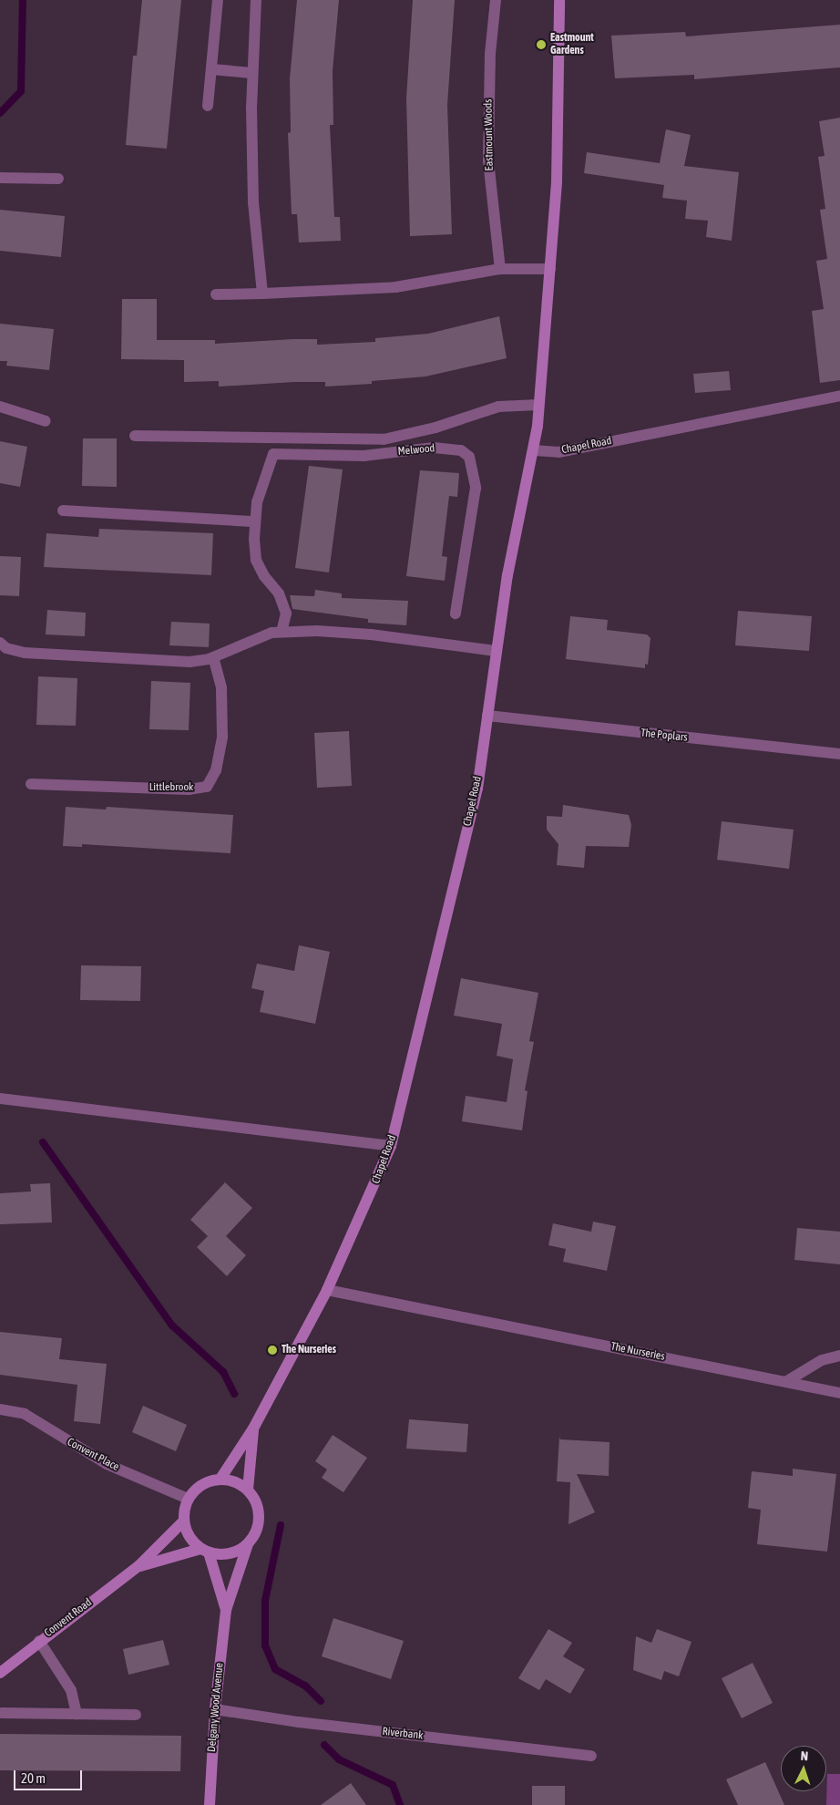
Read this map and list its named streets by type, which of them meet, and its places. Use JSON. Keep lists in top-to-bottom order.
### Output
{
  "streets": {
    "street": [
      "Eastmount Woods",
      "Chapel Road",
      "Melwood",
      "The Poplars",
      "Littlebrook",
      "The Nurseries",
      "Convent Place",
      "Convent Road",
      "Delgany Wood Avenue",
      "Riverbank"
    ]
  },
  "crossings": [
    ["Chapel Road", "The Poplars"],
    ["Chapel Road", "The Nurseries"],
    ["Chapel Road", "Convent Place"],
    ["Chapel Road", "Convent Road"],
    ["Chapel Road", "Delgany Wood Avenue"],
    ["Convent Place", "Convent Road"],
    ["Convent Place", "Delgany Wood Avenue"],
    ["Convent Road", "Delgany Wood Avenue"],
    ["Delgany Wood Avenue", "Riverbank"]
  ],
  "places": ["Eastmount Gardens", "The Nurseries"],
  "scale_bar": "20 m",
  "north": "top"
}
